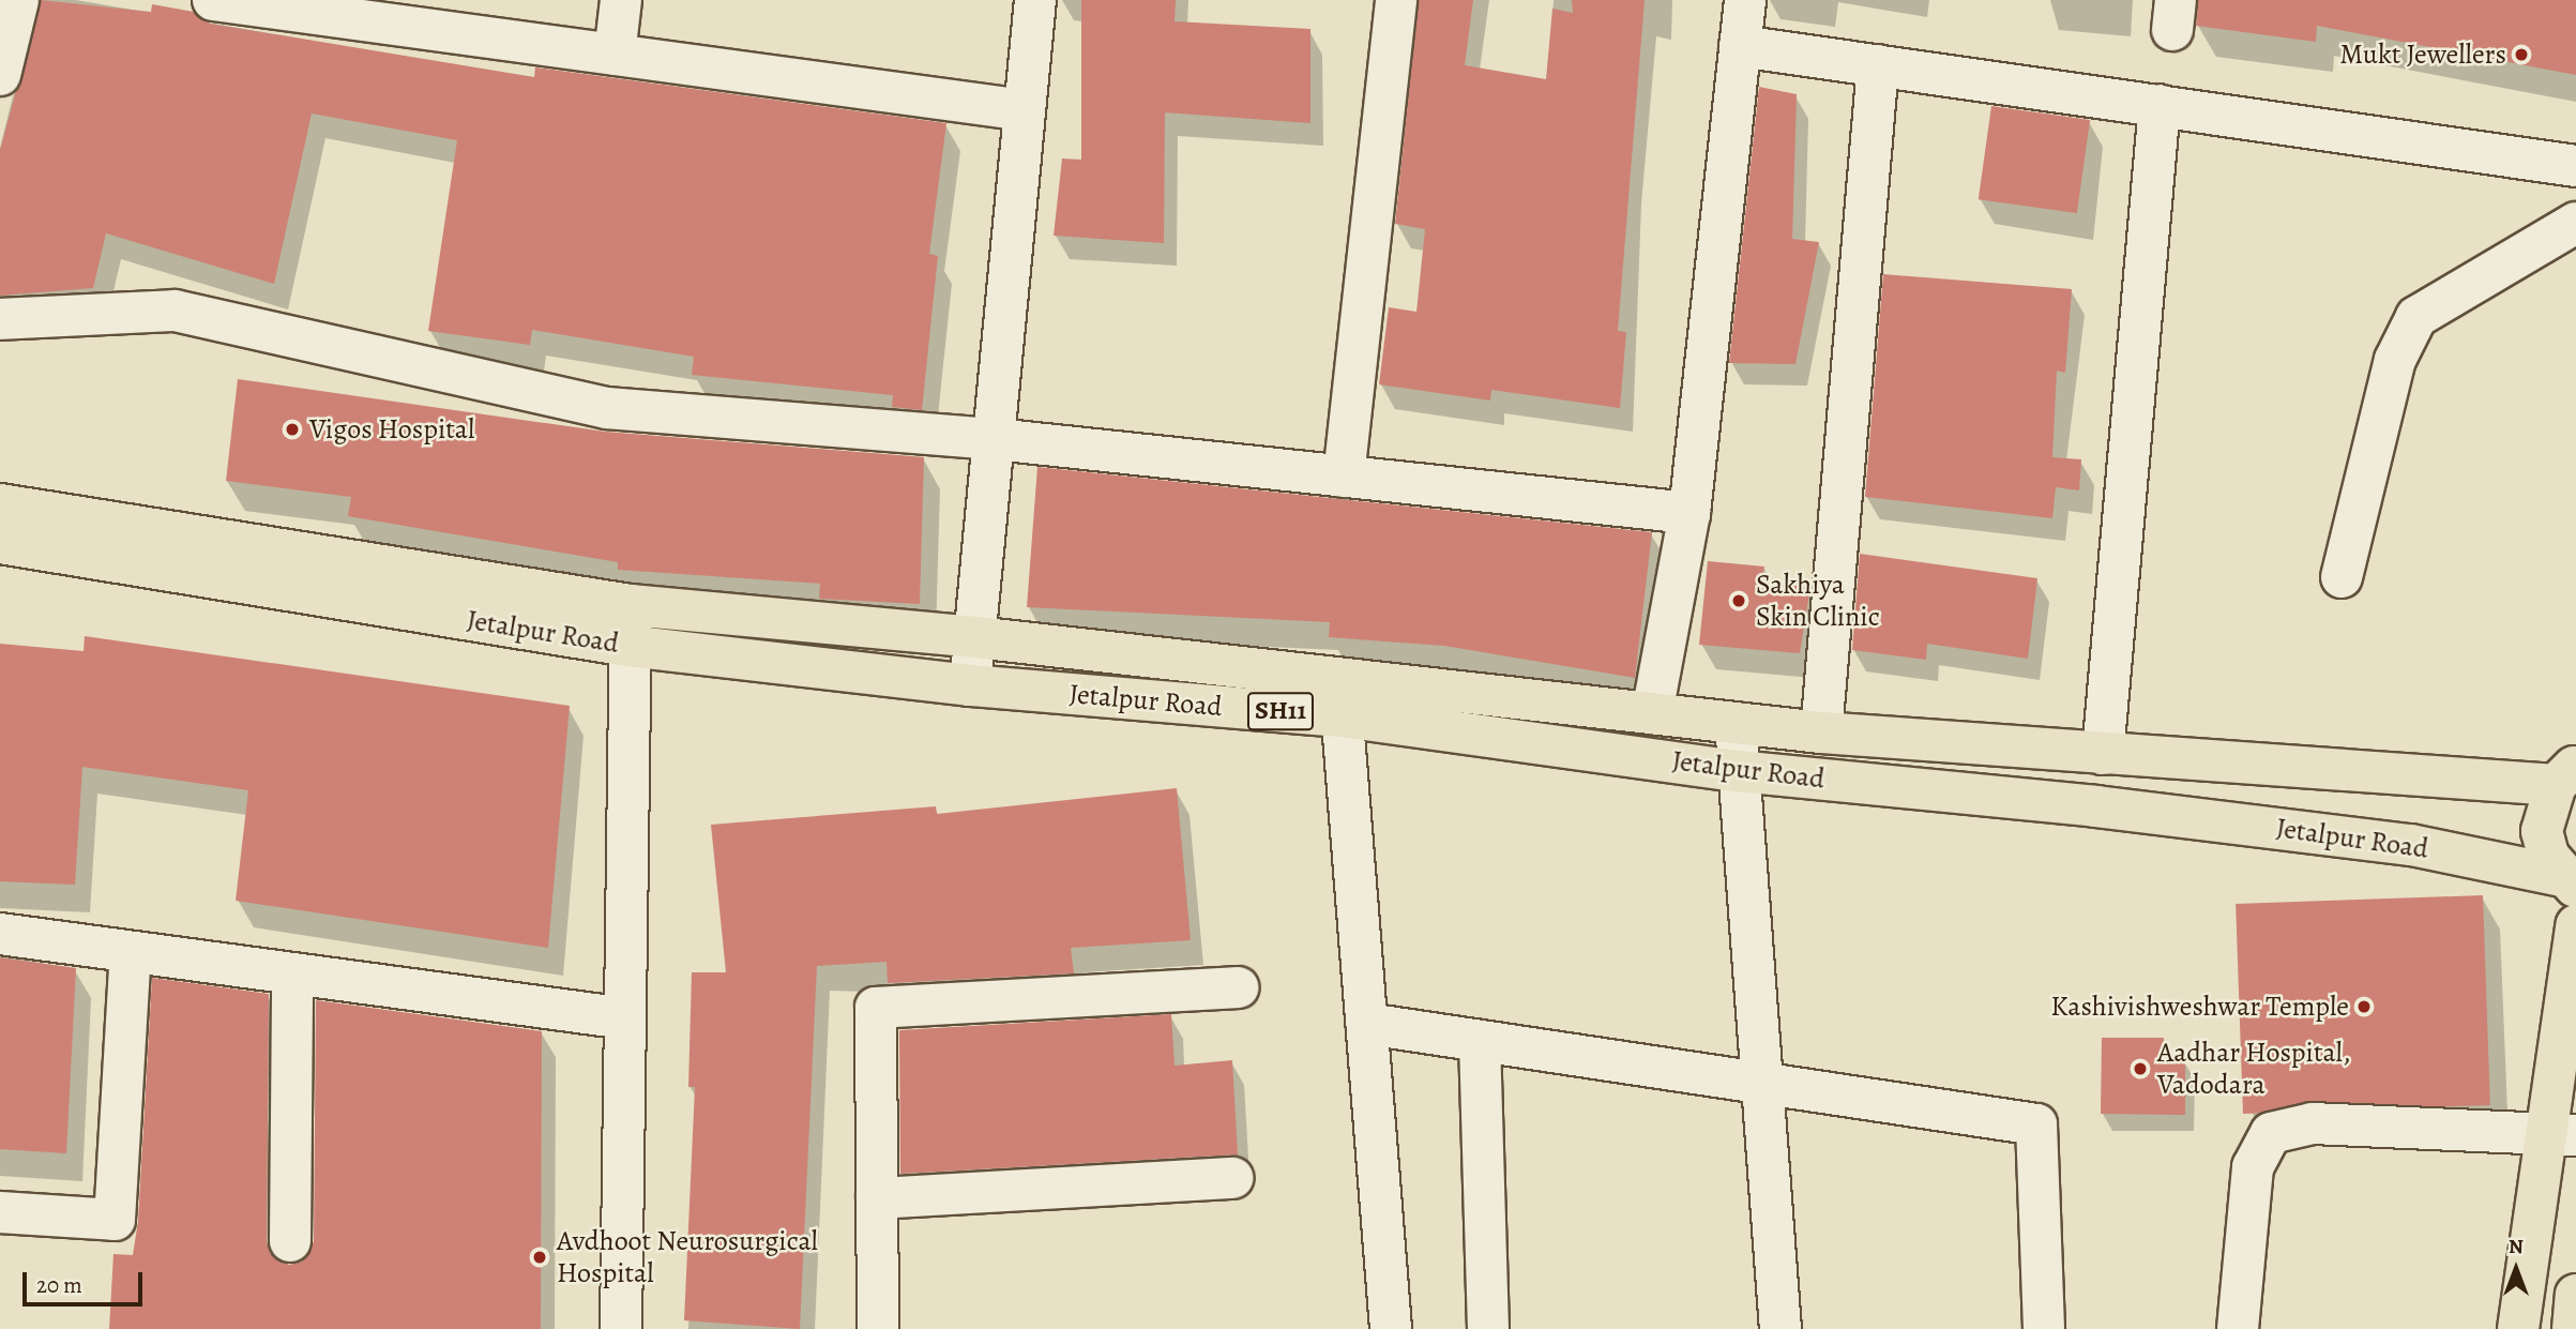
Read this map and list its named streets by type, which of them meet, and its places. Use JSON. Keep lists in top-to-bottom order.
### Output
{
  "streets": {
    "main road": ["Jetalpur Road", "SH11"]
  },
  "places": [
    "Mukt Jewellers",
    "Vigos Hospital",
    "Sakhiya Skin Clinic",
    "Kashivishweshwar Temple",
    "Aadhar Hospital, Vadodara",
    "Avdhoot Neurosurgical Hospital"
  ],
  "scale_bar": "20 m",
  "north": "top"
}
